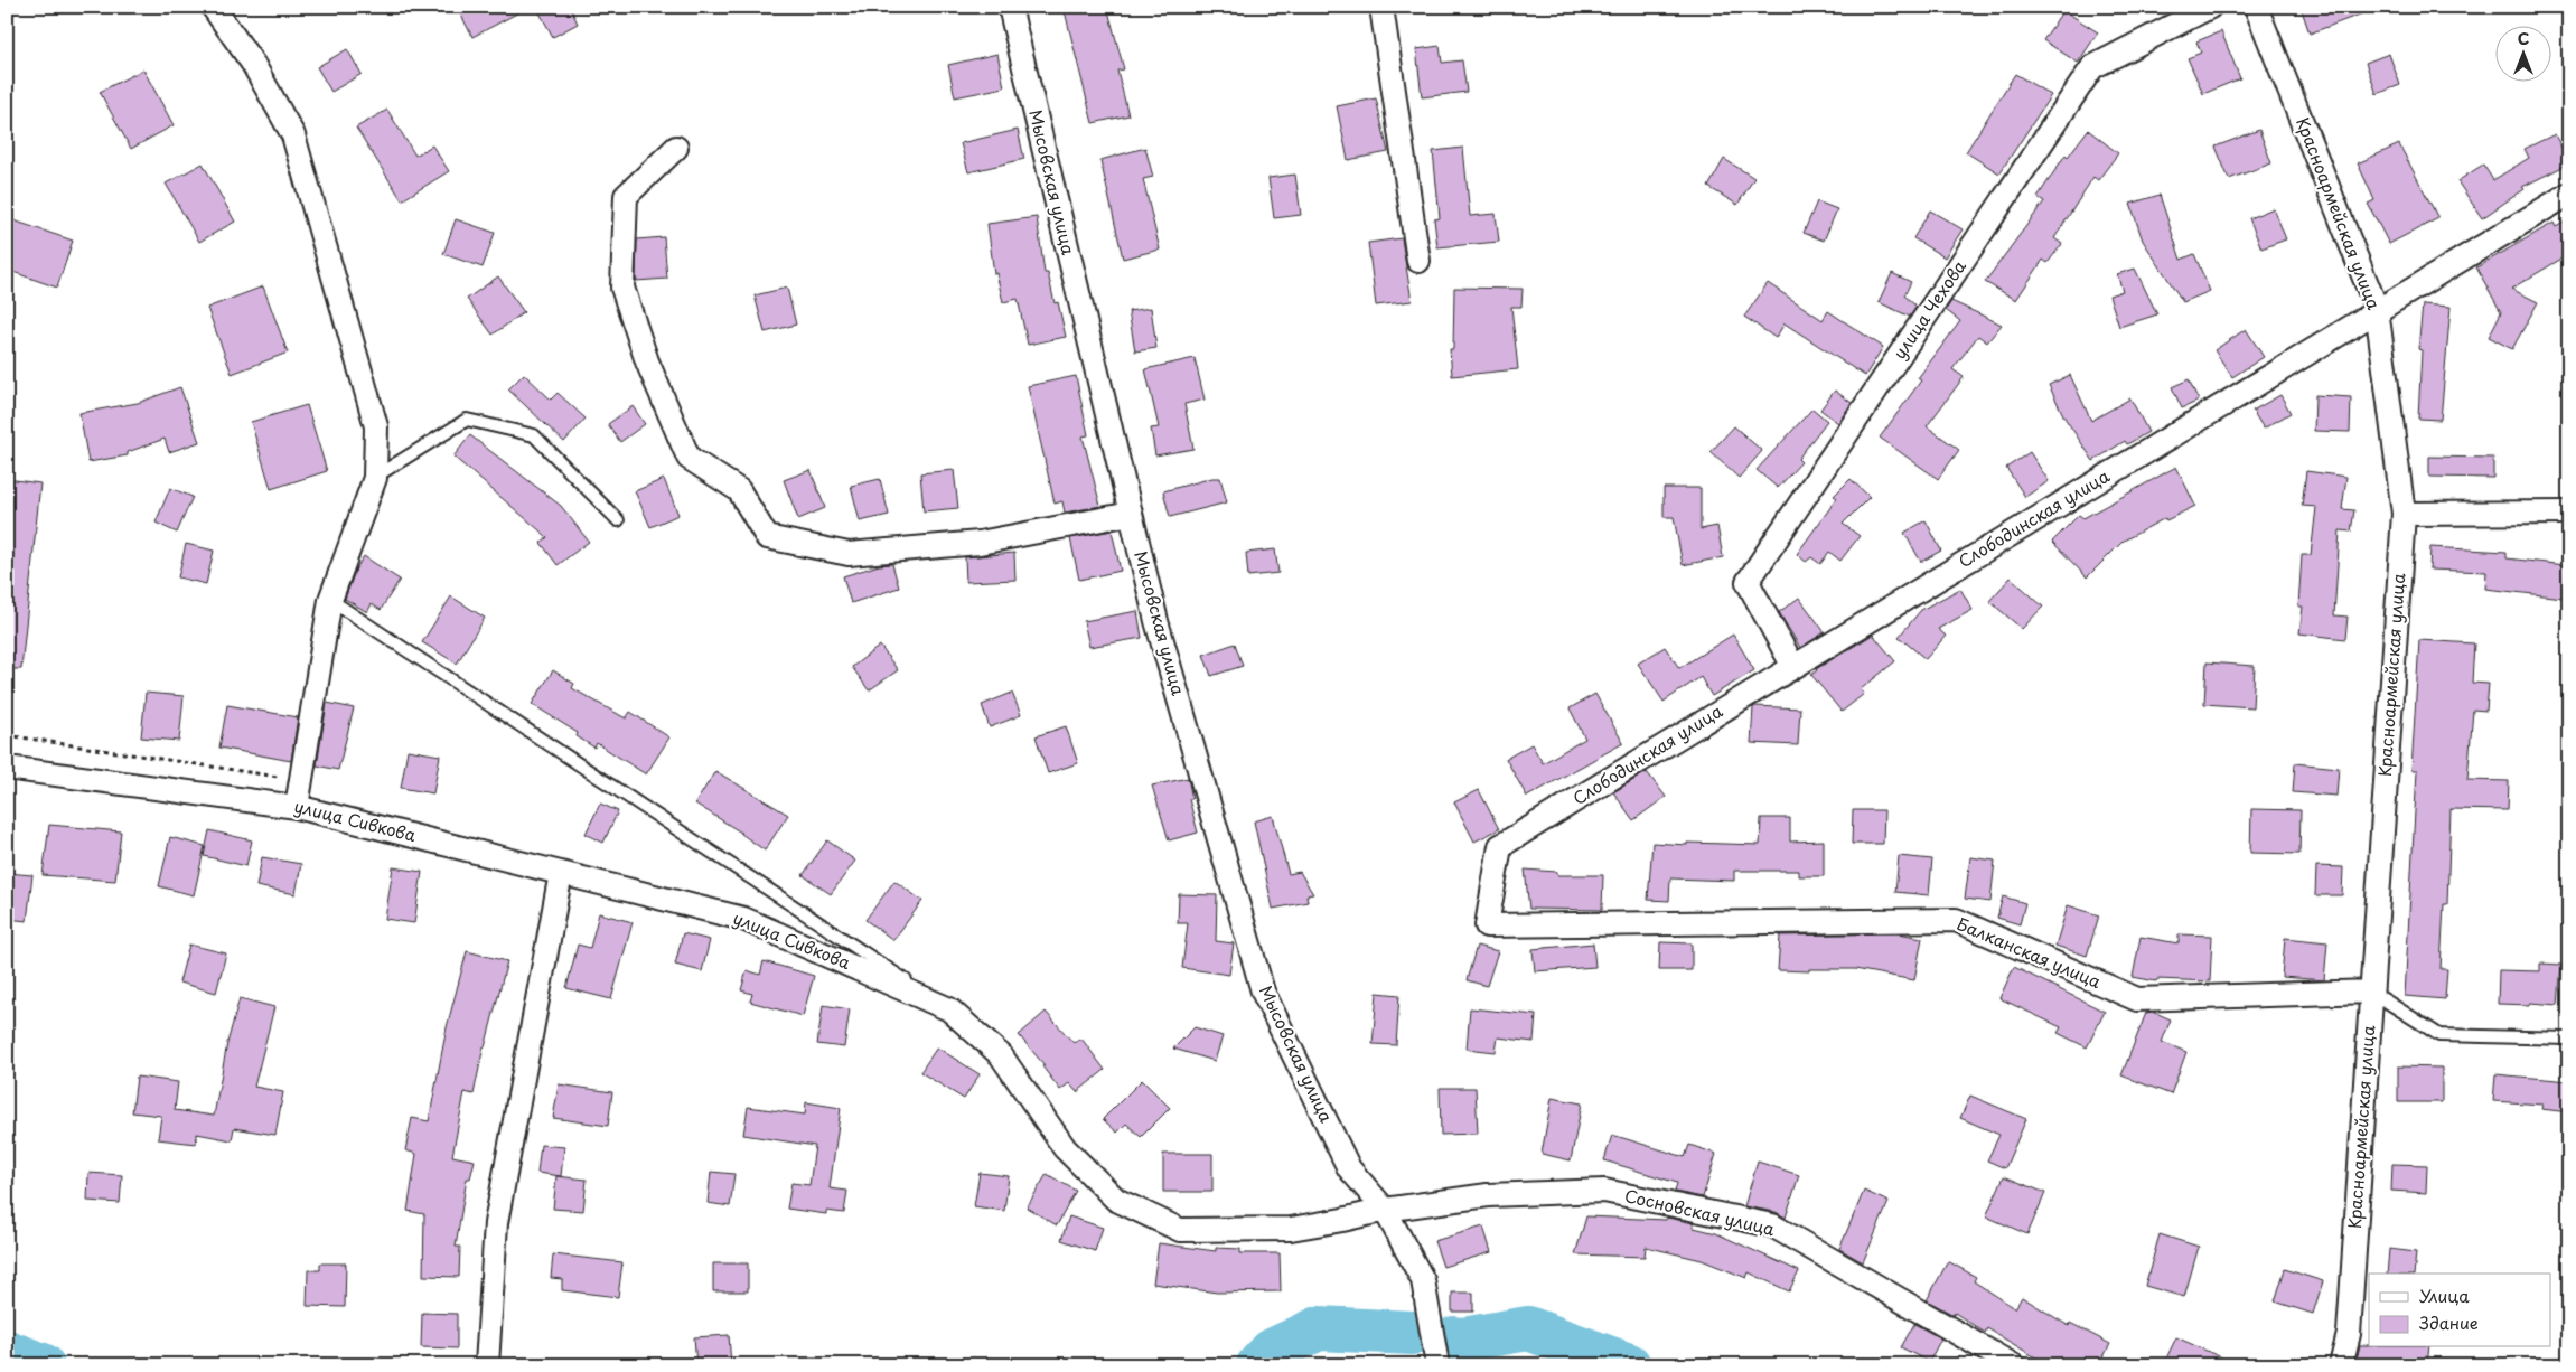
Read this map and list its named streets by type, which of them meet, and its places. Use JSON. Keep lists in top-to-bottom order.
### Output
{
  "streets": {
    "street": [
      "Мысовская улица",
      "Красноармейская улица",
      "улица Чехова",
      "Слободинская улица",
      "улица Сивкова",
      "Балканская улица",
      "Сосновская улица"
    ]
  },
  "crossings": [
    ["Мысовская улица", "улица Сивкова"],
    ["Мысовская улица", "Сосновская улица"],
    ["Красноармейская улица", "Слободинская улица"],
    ["Красноармейская улица", "Балканская улица"],
    ["улица Чехова", "Слободинская улица"],
    ["Слободинская улица", "Балканская улица"],
    ["улица Сивкова", "Сосновская улица"]
  ],
  "legend": ["Улица", "Здание"],
  "north": "top"
}
